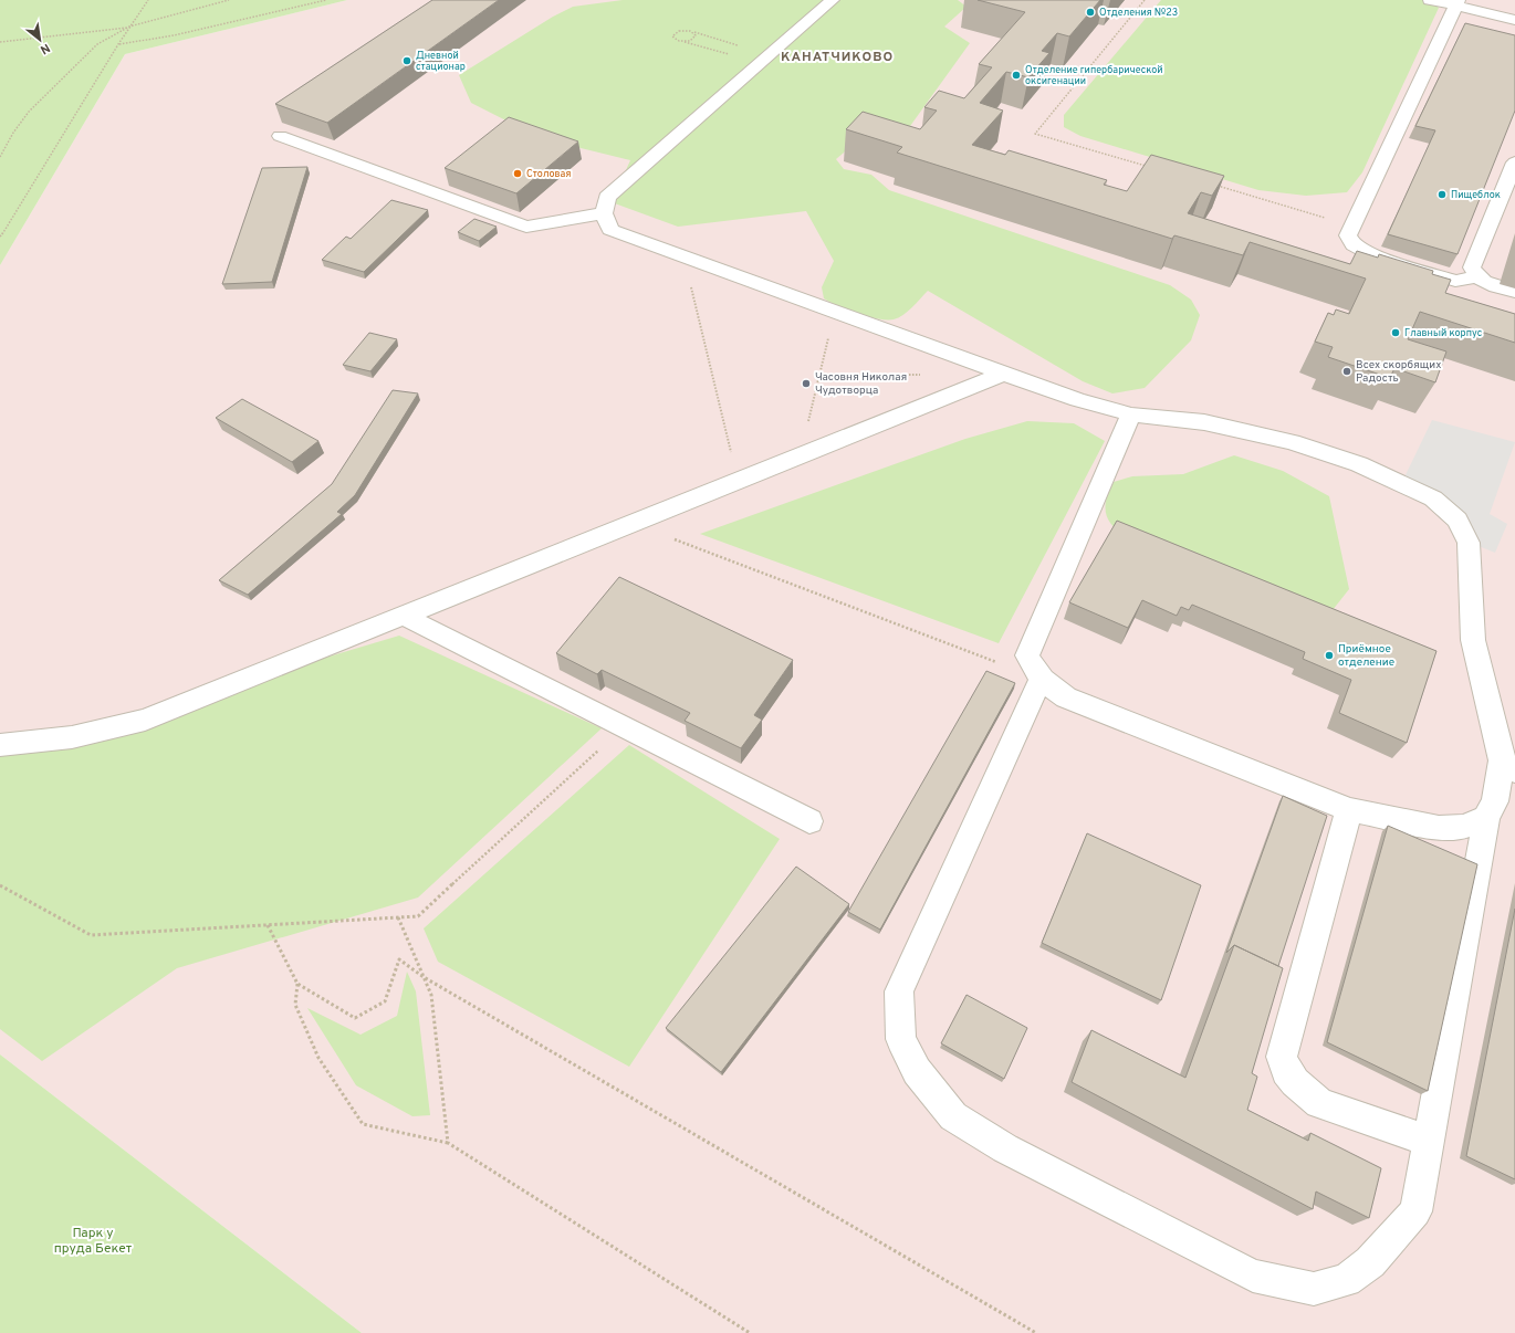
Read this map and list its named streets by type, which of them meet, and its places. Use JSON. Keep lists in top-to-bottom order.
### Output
{
  "districts": ["КАНАТЧИКОВО"],
  "parks": ["Парк у пруда Бекет"],
  "places": [
    "Отделения №23",
    "Дневной стационар",
    "Отделение гипербарической оксигенации",
    "Столовая",
    "Пищеблок",
    "Главный корпус",
    "Всех скорбящих Радость",
    "Часовня Николая Чудотворца",
    "Приёмное отделение"
  ],
  "north": "bottom right"
}
